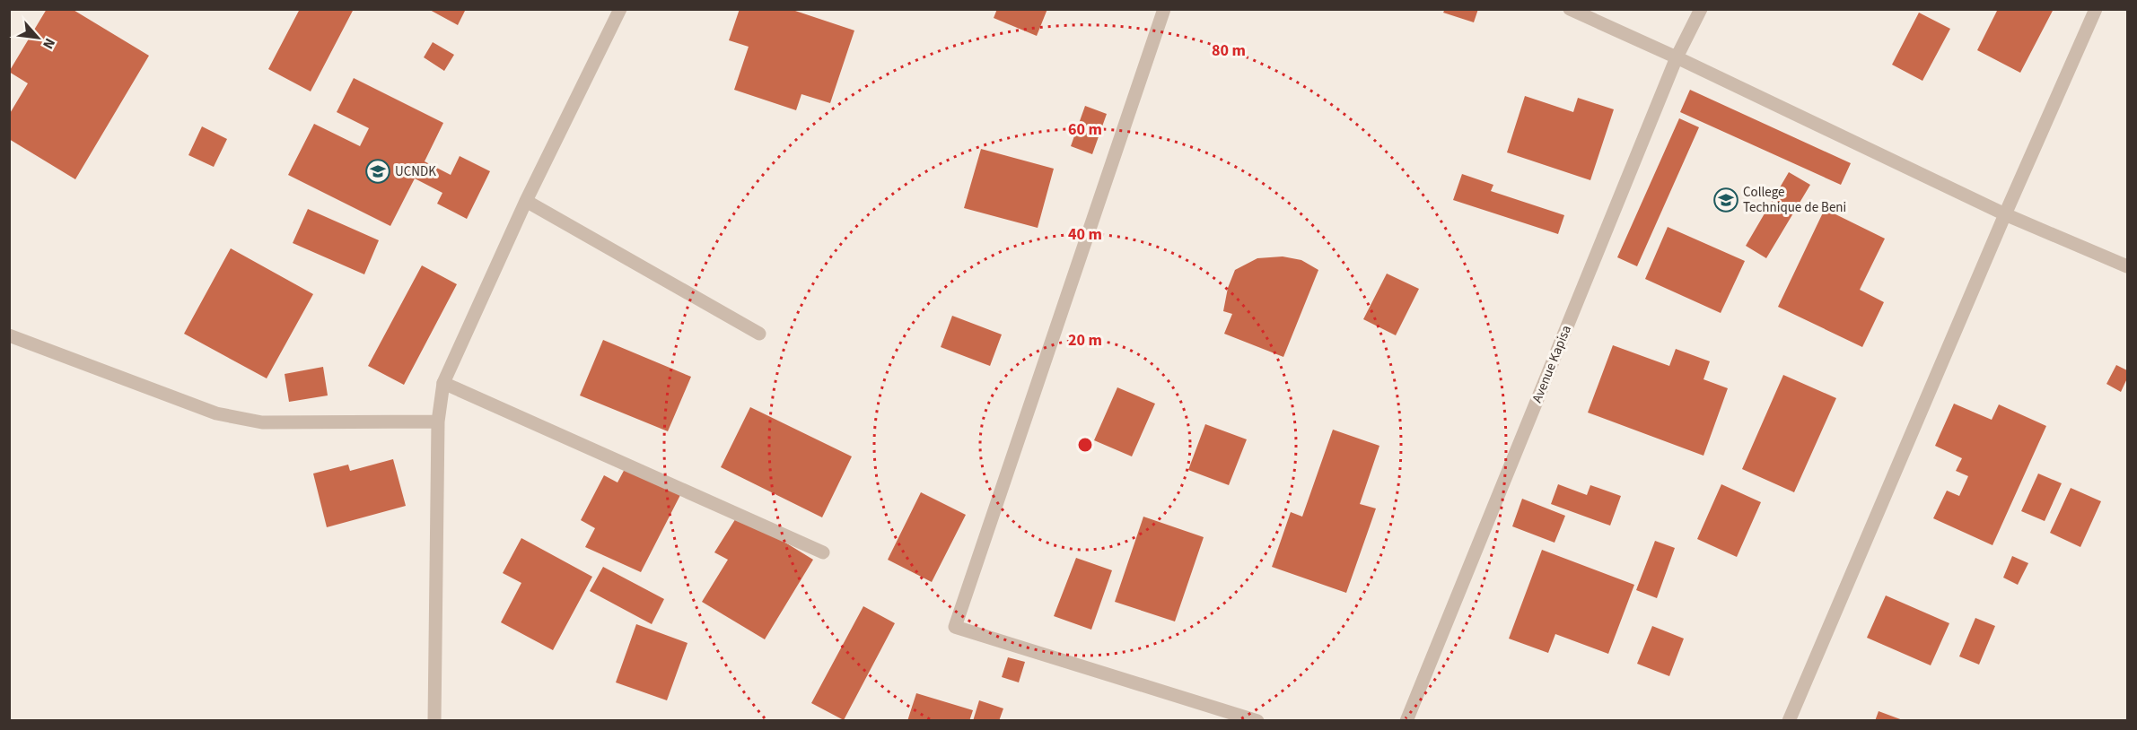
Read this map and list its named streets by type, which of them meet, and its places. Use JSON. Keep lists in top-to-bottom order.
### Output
{
  "streets": {
    "street": ["Avenue Kapisa"]
  },
  "places": {
    "school or university": ["UCNDK", "College Technique de Beni"]
  },
  "north": "bottom right",
  "rings": [
    "80 m",
    "60 m",
    "40 m",
    "20 m"
  ]
}
